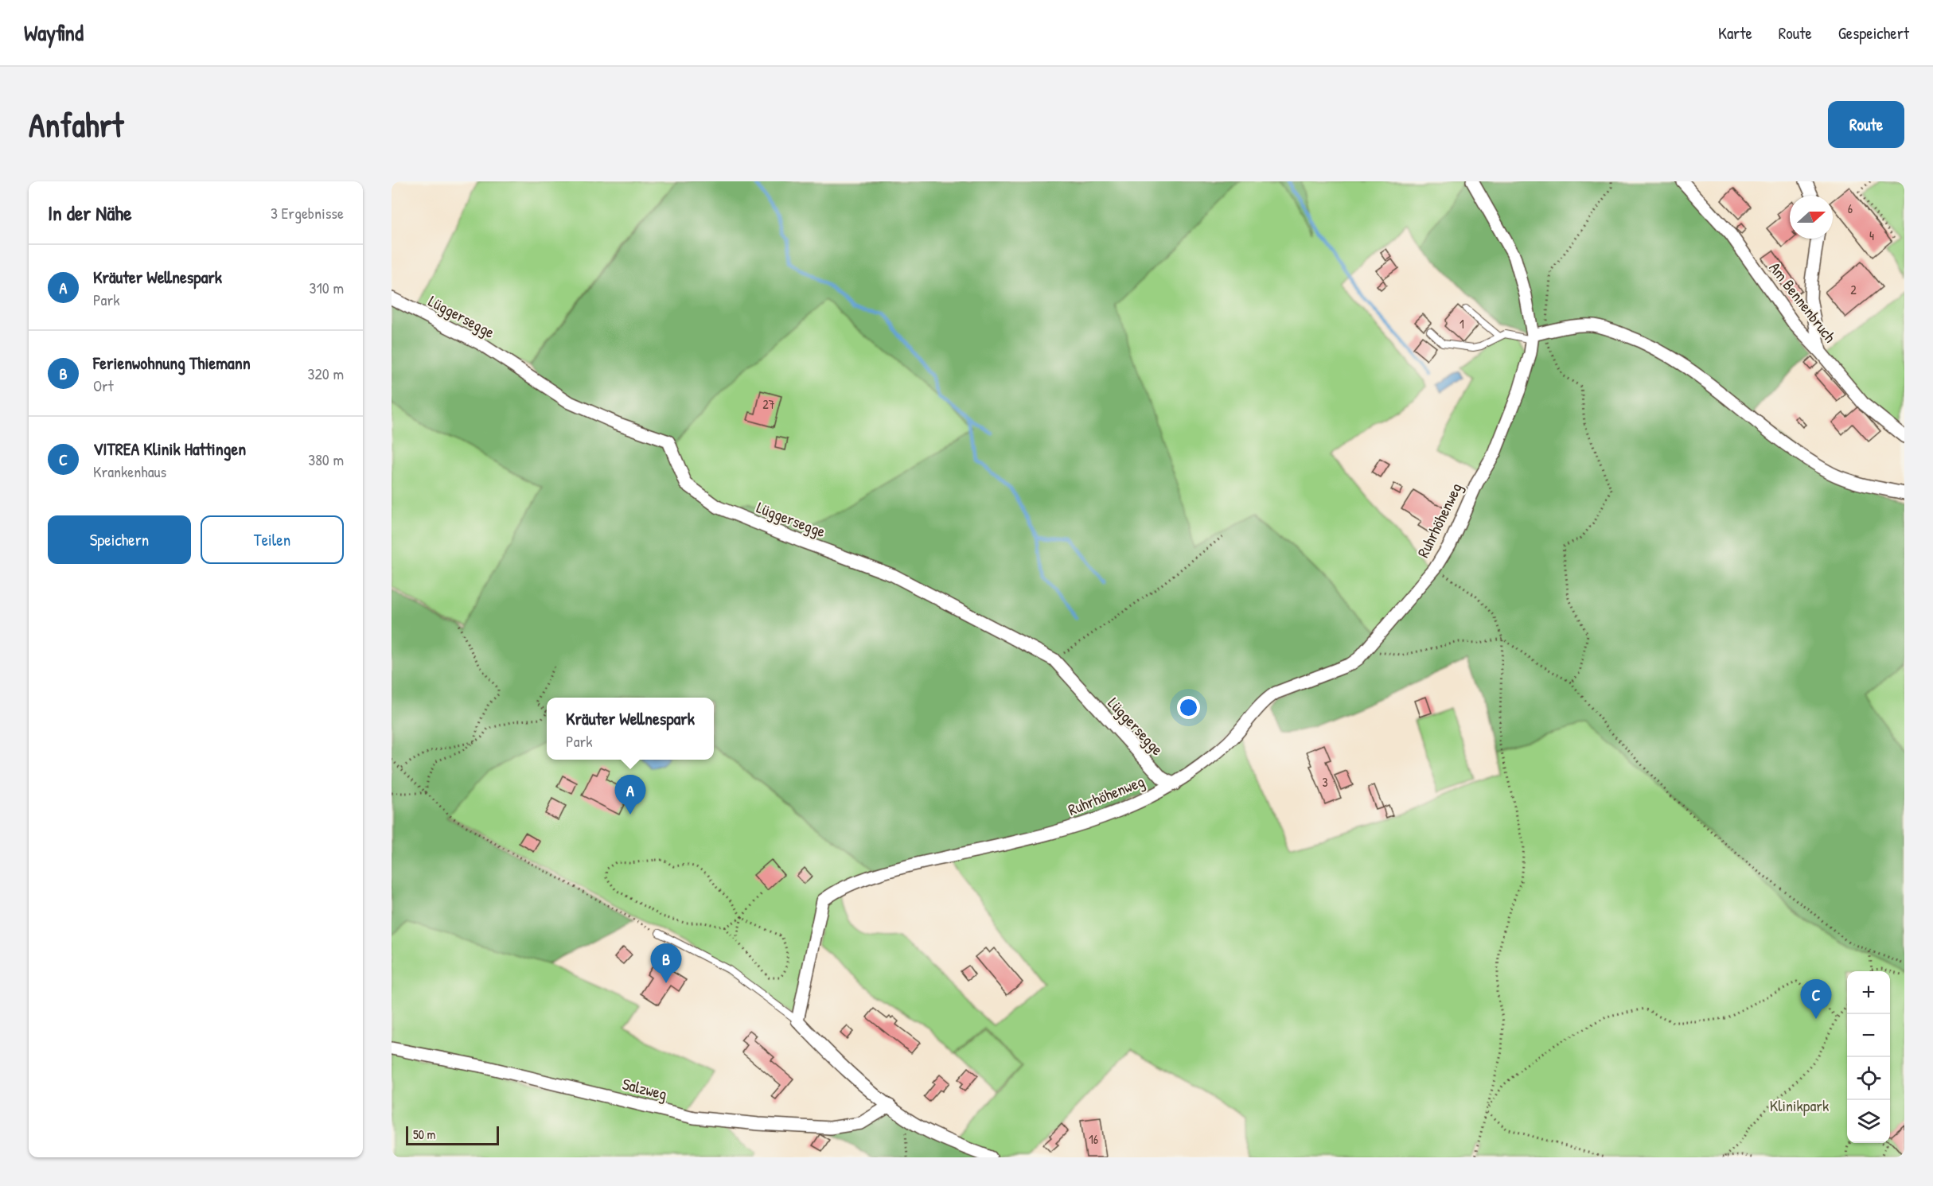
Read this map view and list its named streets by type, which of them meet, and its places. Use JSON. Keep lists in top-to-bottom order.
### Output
{
  "streets": {
    "street": [
      "Am Bennenbruch",
      "Lüggersegge",
      "Ruhrhöhenweg",
      "Salzweg"
    ]
  },
  "crossings": [
    ["Lüggersegge", "Ruhrhöhenweg"]
  ],
  "parks": ["Klinikpark"],
  "house_numbers": [
    "6",
    "4",
    "2",
    "1",
    "27",
    "3",
    "16"
  ],
  "scale_bar": "50 m",
  "north": "right",
  "page": {
    "header": "Wayfind",
    "nav": ["Karte", "Route", "Gespeichert"],
    "buttons": [
      "Route",
      ["Speichern", "Teilen"]
    ],
    "title": "Anfahrt",
    "heading": ["In der Nähe", "3 Ergebnisse"],
    "list": [
      {
        "mark": "A",
        "name": "Kräuter Wellnespark",
        "note": "Park",
        "value": "310 m"
      },
      {
        "mark": "B",
        "name": "Ferienwohnung Thiemann",
        "note": "Ort",
        "value": "320 m"
      },
      {
        "mark": "C",
        "name": "VITREA Klinik Hattingen",
        "note": "Krankenhaus",
        "value": "380 m"
      }
    ],
    "popup": ["Kräuter Wellnespark", "Park"],
    "pins": ["A", "B", "C"],
    "map_buttons": ["+", "−"],
    "scale": "50 m"
  }
}
